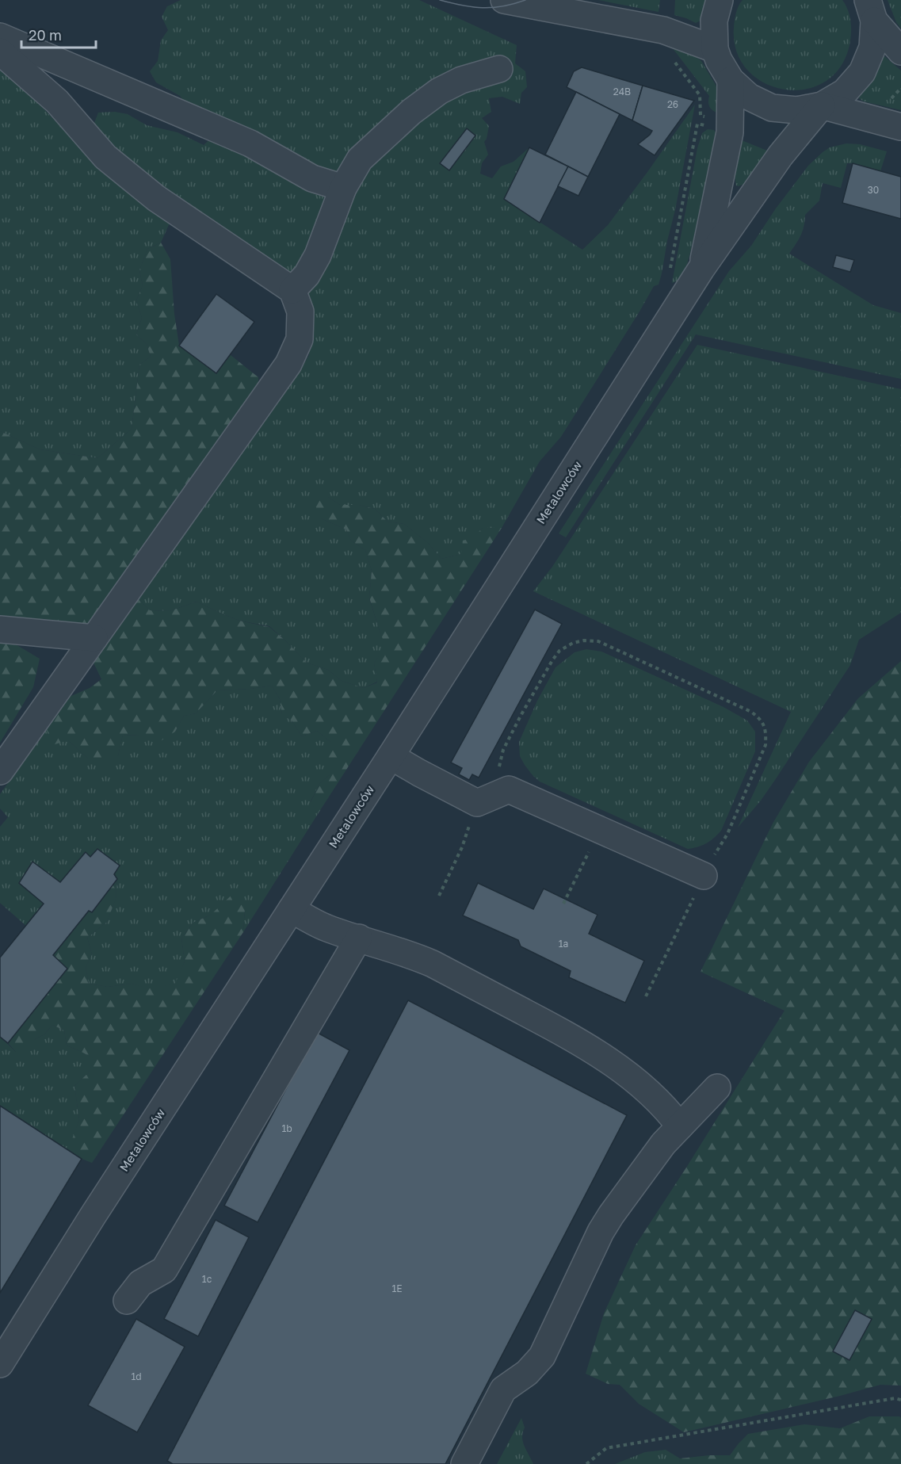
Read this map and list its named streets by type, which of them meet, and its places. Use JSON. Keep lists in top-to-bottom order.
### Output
{
  "streets": {
    "street": ["Metalowców"]
  },
  "house_numbers": [
    "24B",
    "26",
    "30",
    "1a",
    "1b",
    "1c",
    "1E",
    "1d"
  ],
  "scale_bar": "20 m"
}
